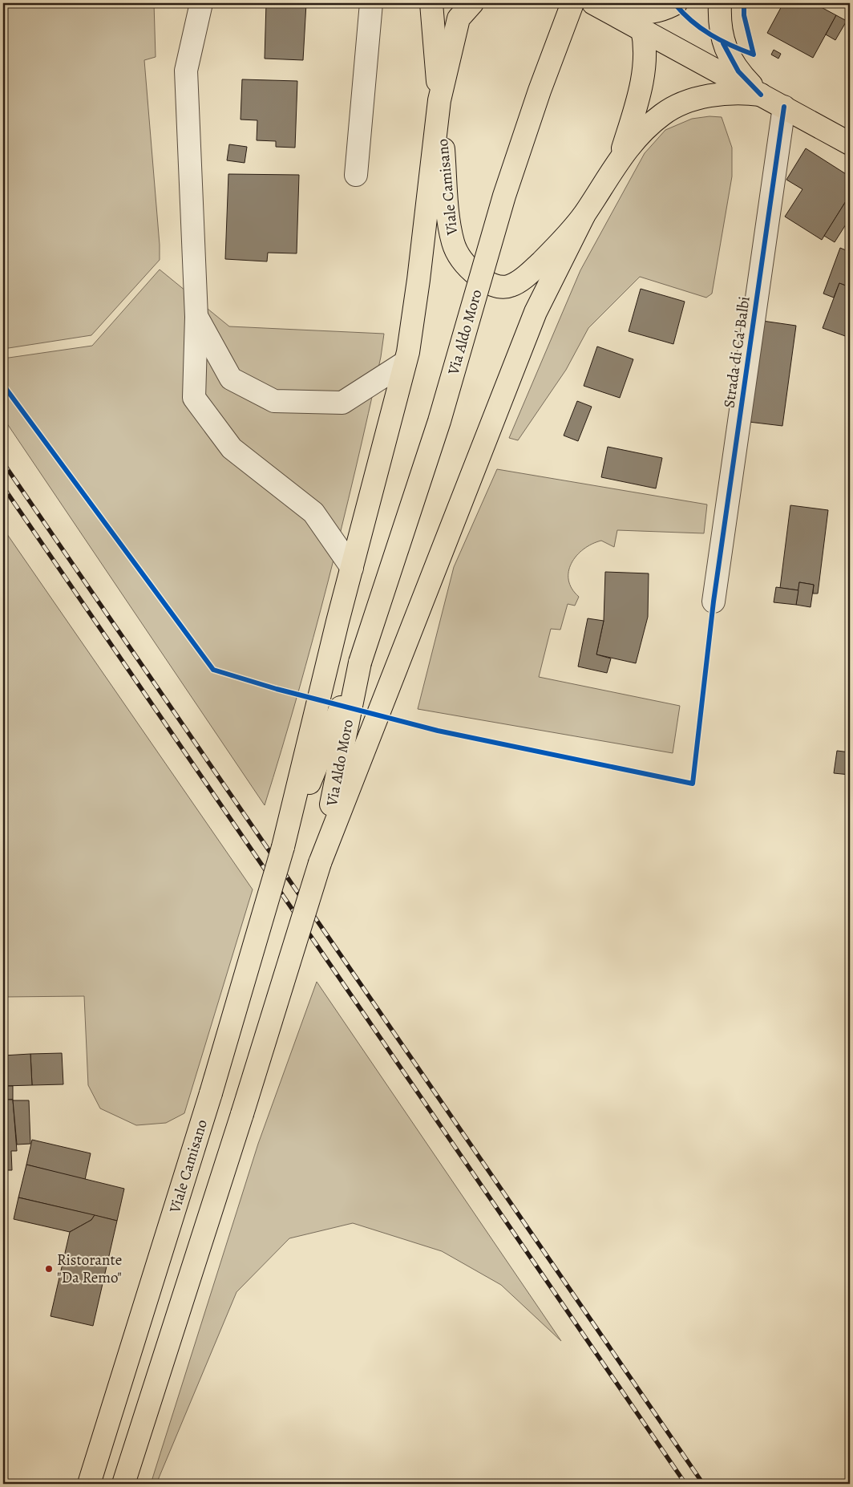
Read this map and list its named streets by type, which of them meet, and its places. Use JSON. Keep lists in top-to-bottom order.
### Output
{
  "streets": {
    "main road": ["Viale Camisano", "Via Aldo Moro"],
    "street": ["Strada di Ca' Balbi"]
  },
  "crossings": [
    ["Viale Camisano", "Via Aldo Moro"]
  ],
  "places": ["Ristorante \"Da Remo\""]
}
